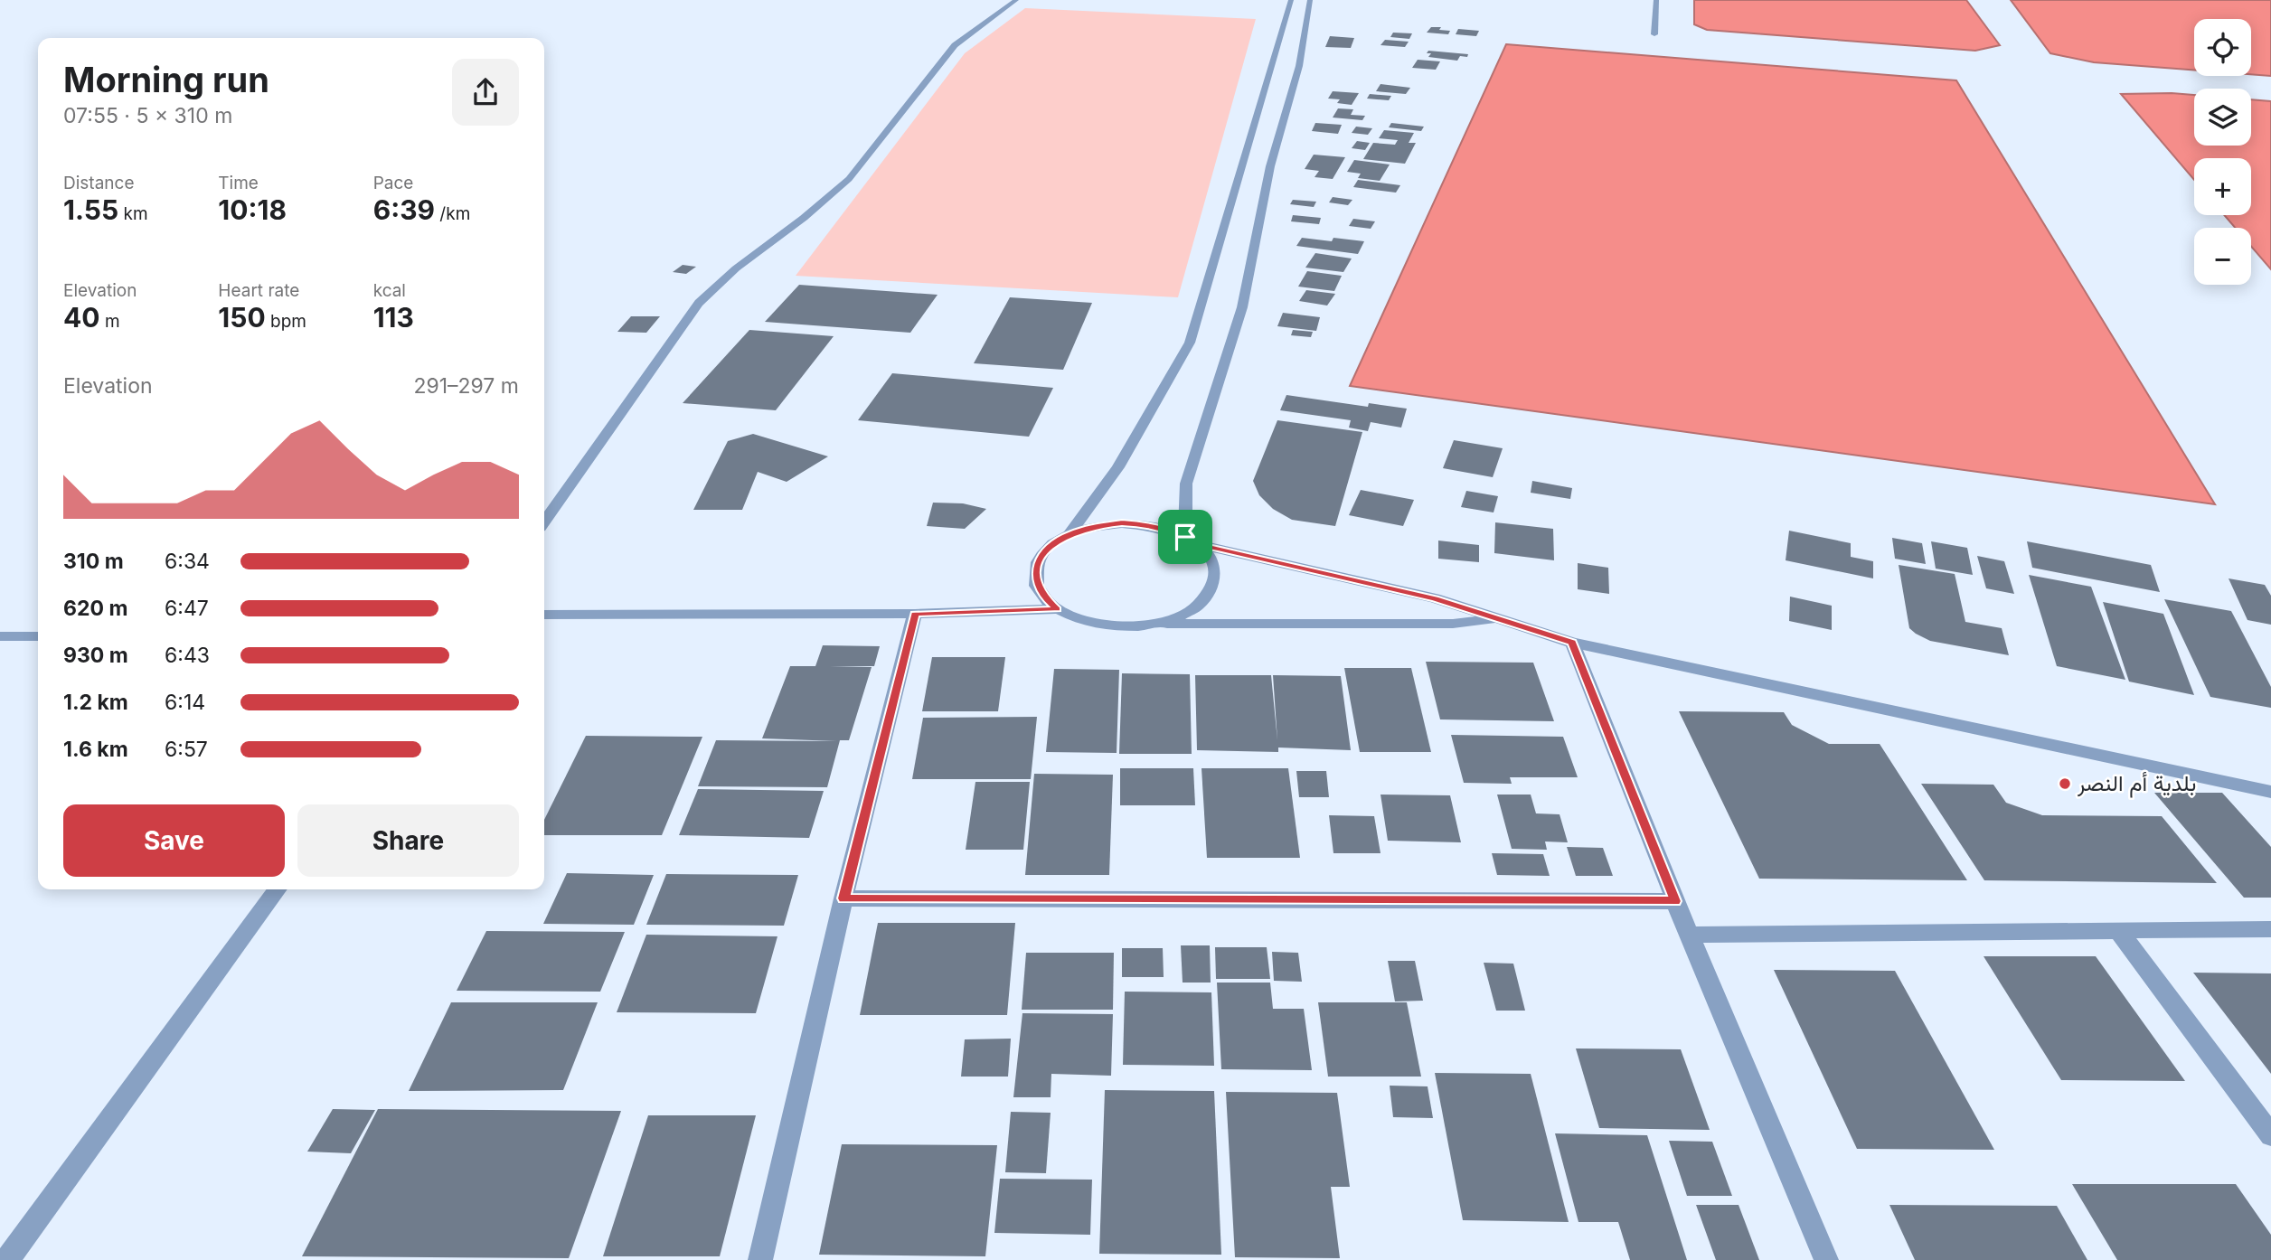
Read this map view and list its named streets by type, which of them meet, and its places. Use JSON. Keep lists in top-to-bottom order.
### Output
{
  "places": ["بلدية أم النصر"],
  "page": {
    "map_buttons": ["+", "−"],
    "heading": ["Morning run", "07:55 · 5 × 310 m"],
    "stats": [
      ["Distance", "1.55 km"],
      ["Time", "10:18"],
      ["Pace", "6:39 /km"],
      ["Elevation", "40 m"],
      ["Heart rate", "150 bpm"],
      ["kcal", "113"]
    ],
    "chart": ["Elevation", "291–297 m"],
    "list": [
      {
        "name": "310 m",
        "note": "6:34"
      },
      {
        "name": "620 m",
        "note": "6:47"
      },
      {
        "name": "930 m",
        "note": "6:43"
      },
      {
        "name": "1.2 km",
        "note": "6:14"
      },
      {
        "name": "1.6 km",
        "note": "6:57"
      }
    ],
    "buttons": ["Save", "Share"]
  }
}
